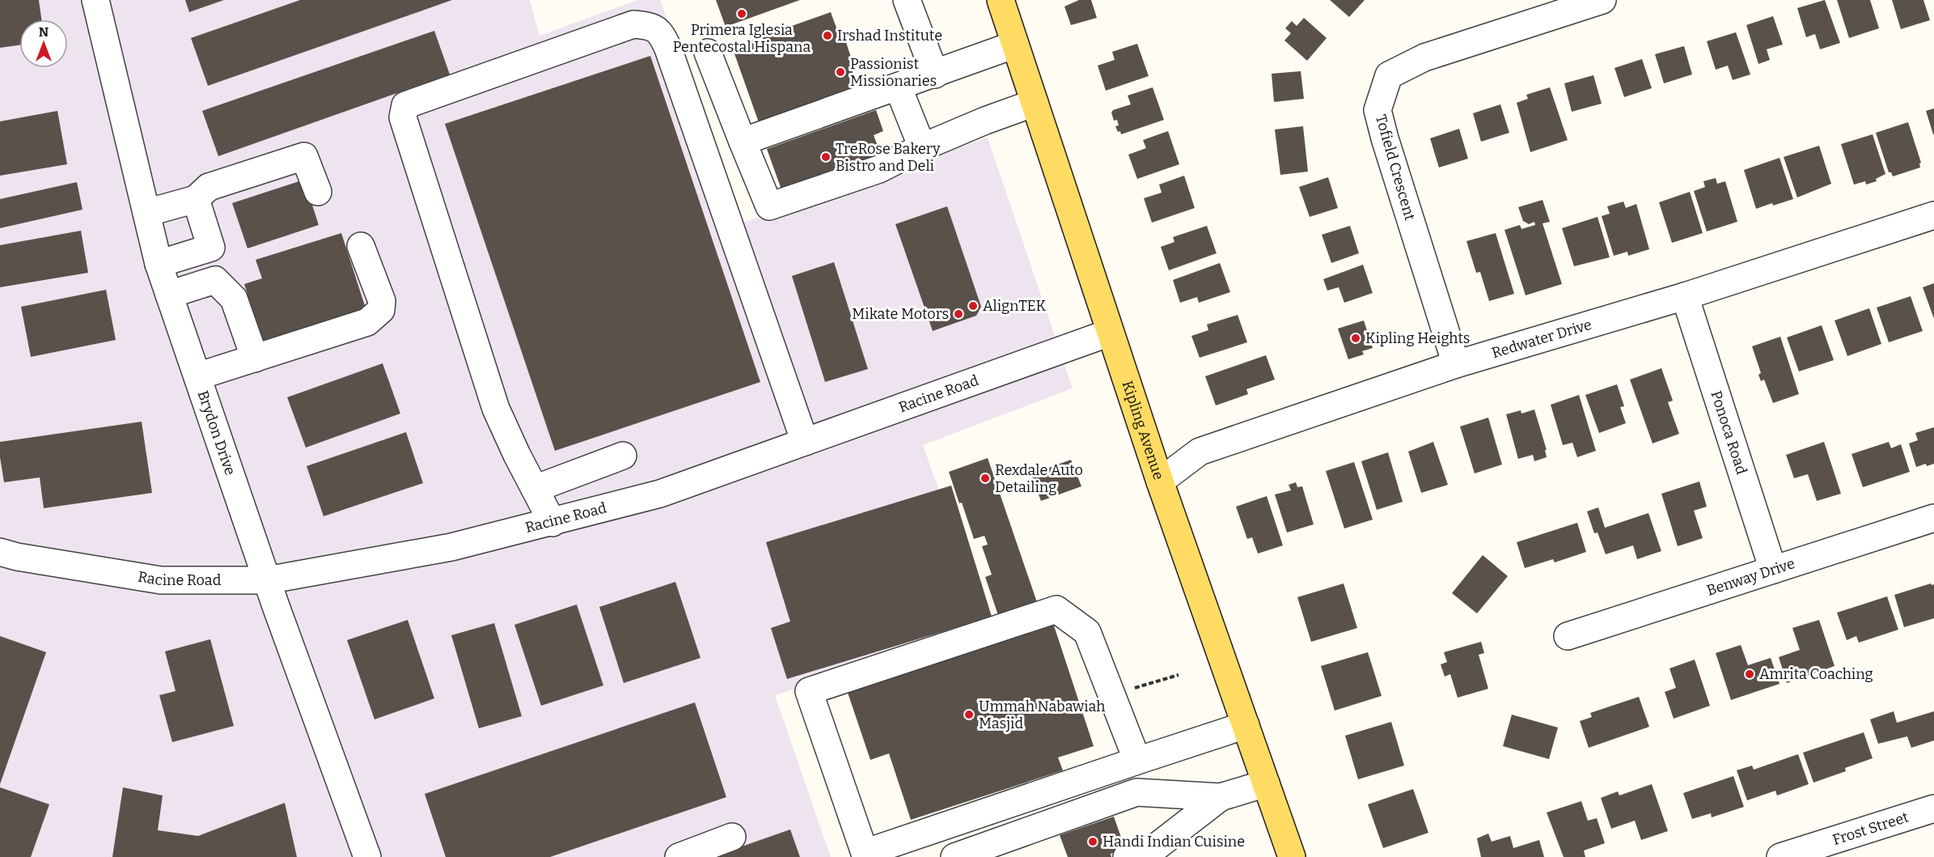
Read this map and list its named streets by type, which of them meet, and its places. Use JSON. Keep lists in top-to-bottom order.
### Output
{
  "streets": {
    "main road": ["Kipling Avenue"],
    "street": [
      "Tofield Crescent",
      "Redwater Drive",
      "Racine Road",
      "Brydon Drive",
      "Ponoca Road",
      "Benway Drive",
      "Frost Street"
    ]
  },
  "crossings": [
    ["Tofield Crescent", "Redwater Drive"],
    ["Redwater Drive", "Kipling Avenue"],
    ["Redwater Drive", "Ponoca Road"],
    ["Racine Road", "Kipling Avenue"],
    ["Racine Road", "Brydon Drive"],
    ["Ponoca Road", "Benway Drive"]
  ],
  "places": [
    "Primera Iglesia Pentecostal Hispana",
    "Irshad Institute",
    "Passionist Missionaries",
    "TreRose Bakery Bistro and Deli",
    "AlignTEK",
    "Mikate Motors",
    "Kipling Heights",
    "Rexdale Auto Detailing",
    "Amrita Coaching",
    "Ummah Nabawiah Masjid",
    "Handi Indian Cuisine"
  ],
  "north": "top"
}
